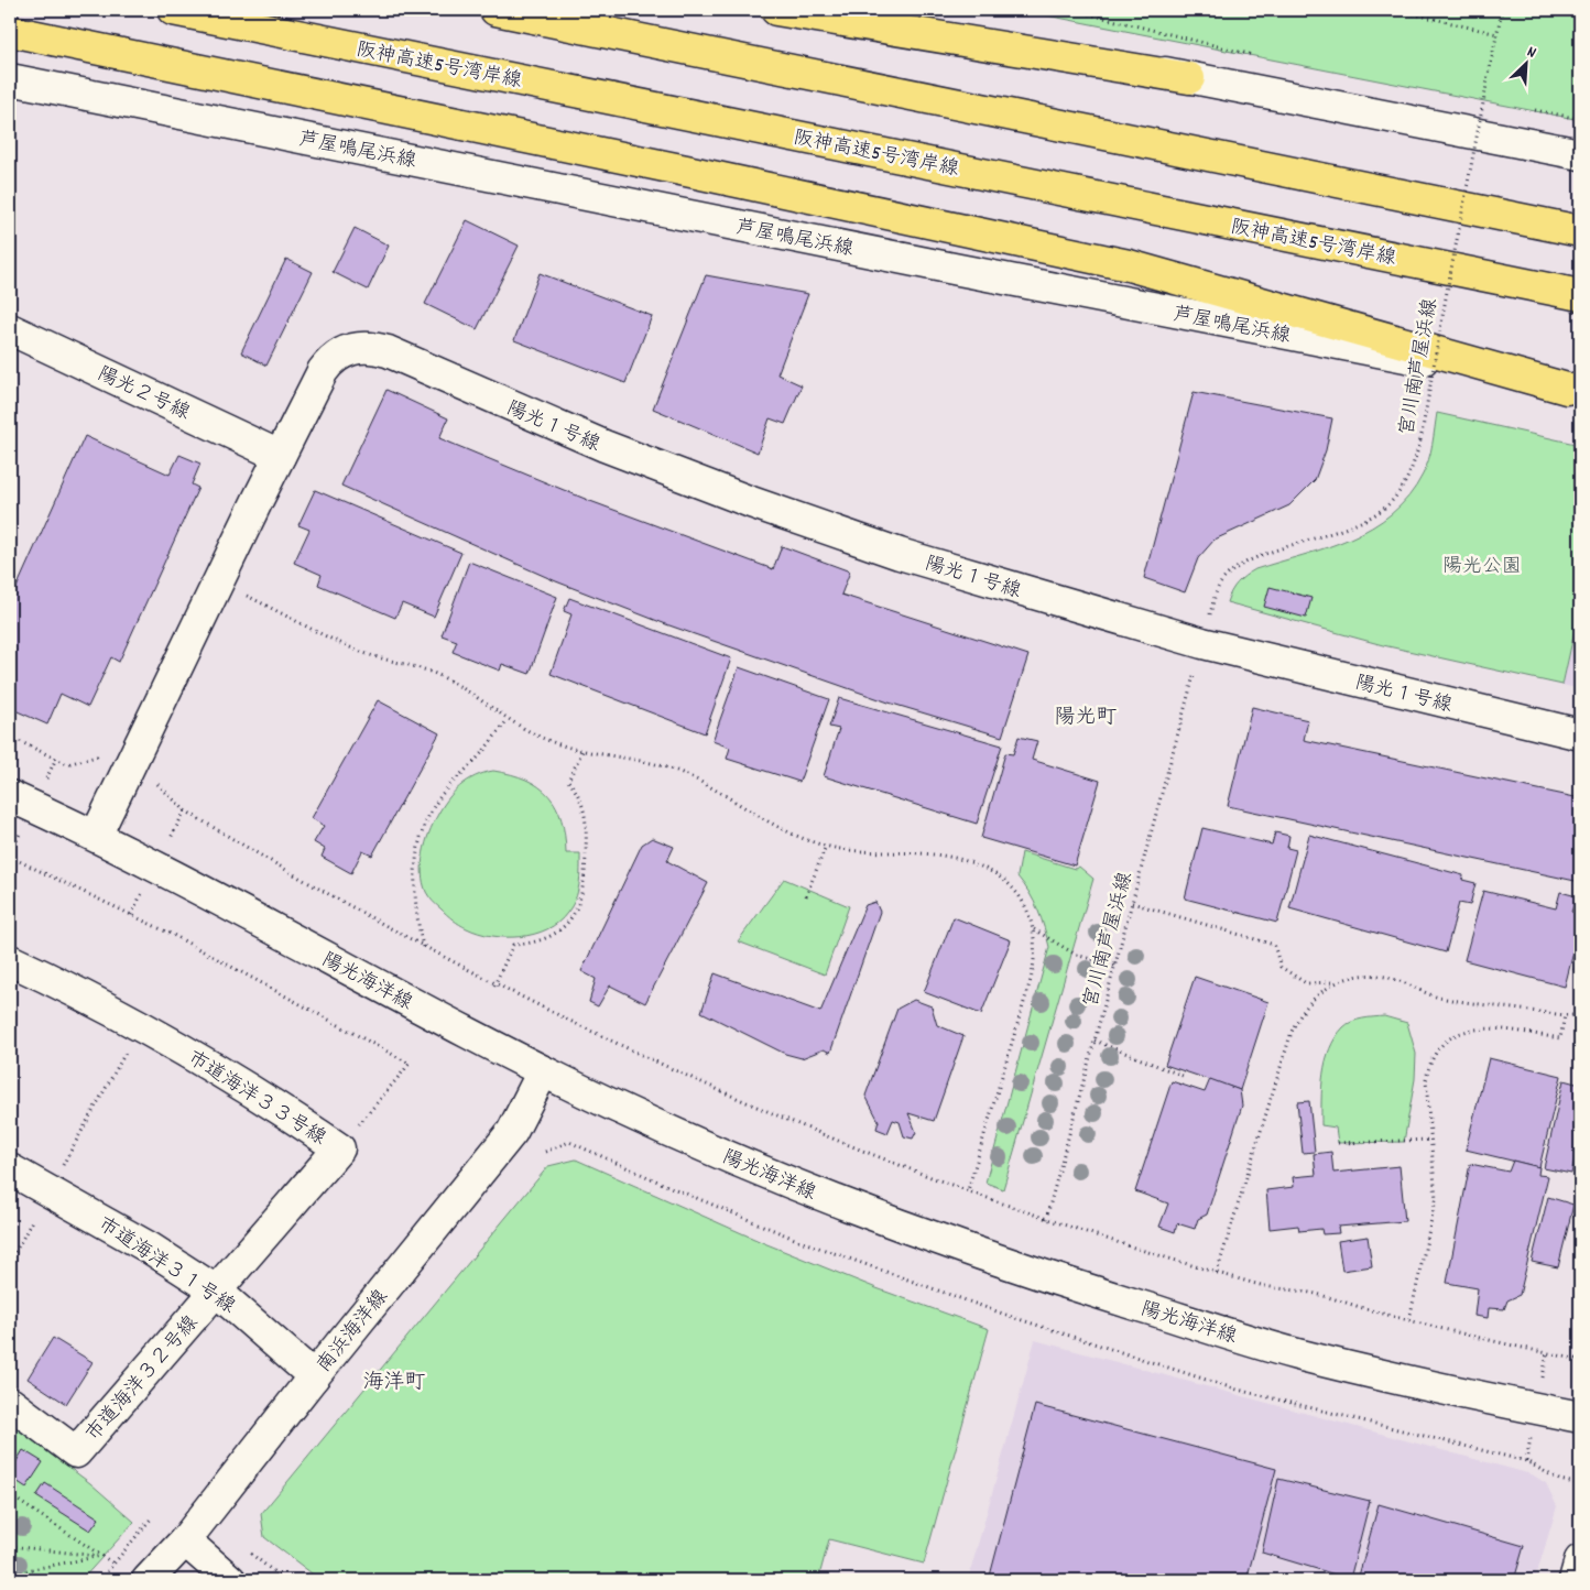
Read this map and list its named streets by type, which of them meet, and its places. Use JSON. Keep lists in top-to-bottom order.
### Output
{
  "streets": {
    "highway": ["阪神高速5号湾岸線"],
    "street": [
      "芦屋鳴尾浜線",
      "陽光２号線",
      "陽光１号線",
      "陽光海洋線",
      "市道海洋３３号線",
      "市道海洋３１号線",
      "南浜海洋線",
      "市道海洋３２号線"
    ],
    "path": ["宮川南芦屋浜線"]
  },
  "crossings": [
    ["陽光２号線", "陽光１号線"],
    ["陽光１号線", "陽光海洋線"],
    ["陽光海洋線", "南浜海洋線"],
    ["市道海洋３３号線", "市道海洋３１号線"],
    ["市道海洋３３号線", "市道海洋３２号線"],
    ["市道海洋３１号線", "南浜海洋線"],
    ["市道海洋３１号線", "市道海洋３２号線"]
  ],
  "districts": ["陽光町", "海洋町"],
  "parks": ["陽光公園"],
  "north": "top right"
}
